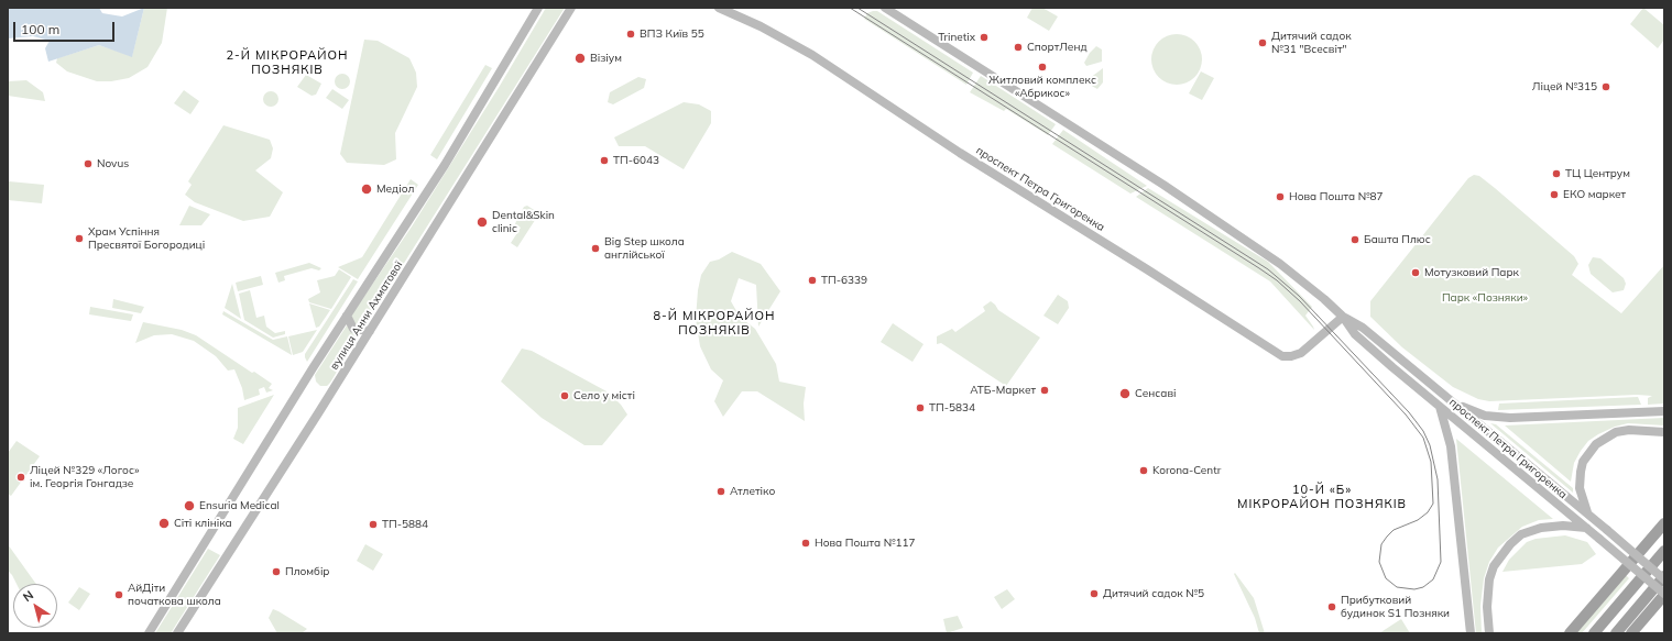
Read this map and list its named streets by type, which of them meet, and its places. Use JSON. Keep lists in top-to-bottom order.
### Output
{
  "streets": {
    "main road": ["проспект Петра Григоренка", "вулиця Анни Ахматової"]
  },
  "districts": ["2-Й МІКРОРАЙОН ПОЗНЯКІВ", "8-Й МІКРОРАЙОН ПОЗНЯКІВ", "10-Й «Б» МІКРОРАЙОН ПОЗНЯКІВ"],
  "parks": ["Парк «Позняки»"],
  "places": [
    "ВПЗ Київ 55",
    "Trinetix",
    "Дитячий садок №31 \"Всесвіт\"",
    "СпортЛенд",
    "Візіум",
    "Житловий комплекс «Абрикос»",
    "Ліцей №315",
    "ТП-6043",
    "Novus",
    "ТЦ Центрум",
    "Медіол",
    "ЕКО маркет",
    "Нова Пошта №87",
    "Dental&Skin clinic",
    "Храм Успіння Пресвятої Богородиці",
    "Башта Плюс",
    "Big Step школа англiйськоï",
    "Мотузковий Парк",
    "ТП-6339",
    "АТБ-Маркет",
    "Сенсаві",
    "Село у місті",
    "ТП-5834",
    "Korona-Centr",
    "Ліцей №329 «Логос» ім. Георгія Гонгадзе",
    "Атлетіко",
    "Ensuria Medical",
    "Сіті клініка",
    "ТП-5884",
    "Нова Пошта №117",
    "Пломбір",
    "Дитячий садок №5",
    "АйДіти початкова школа",
    "Прибутковий будинок S1 Позняки"
  ],
  "scale_bar": "100 m",
  "north": "top left"
}
